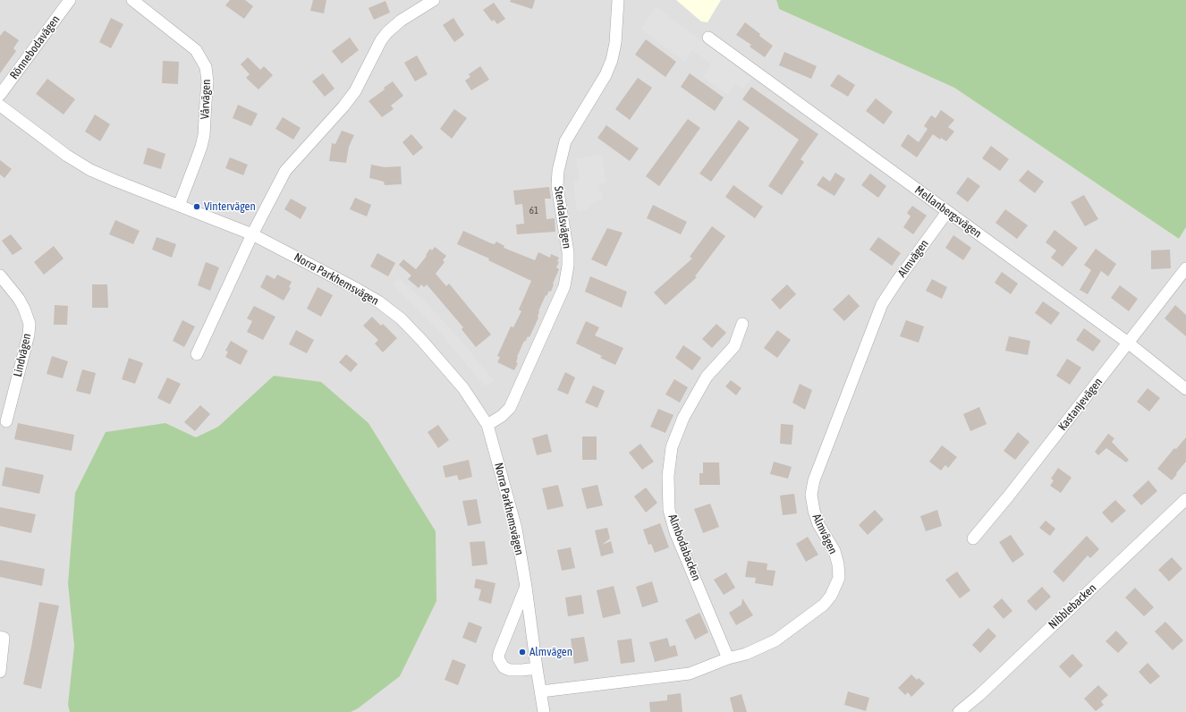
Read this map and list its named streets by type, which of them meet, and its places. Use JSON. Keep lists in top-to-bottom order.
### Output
{
  "streets": {
    "street": [
      "Rönnebodavägen",
      "Vårvägen",
      "Mellanbergsvägen",
      "Stendalsvägen",
      "Almvägen",
      "Norra Parkhemsvägen",
      "Lindvägen",
      "Kastanjevägen",
      "Almbodabacken",
      "Nibblebacken"
    ]
  },
  "crossings": [
    ["Vårvägen", "Norra Parkhemsvägen"],
    ["Mellanbergsvägen", "Almvägen"],
    ["Mellanbergsvägen", "Kastanjevägen"],
    ["Stendalsvägen", "Norra Parkhemsvägen"],
    ["Almvägen", "Norra Parkhemsvägen"],
    ["Almvägen", "Almbodabacken"]
  ],
  "places": ["Vintervägen", "Almvägen"],
  "house_numbers": ["61"]
}
